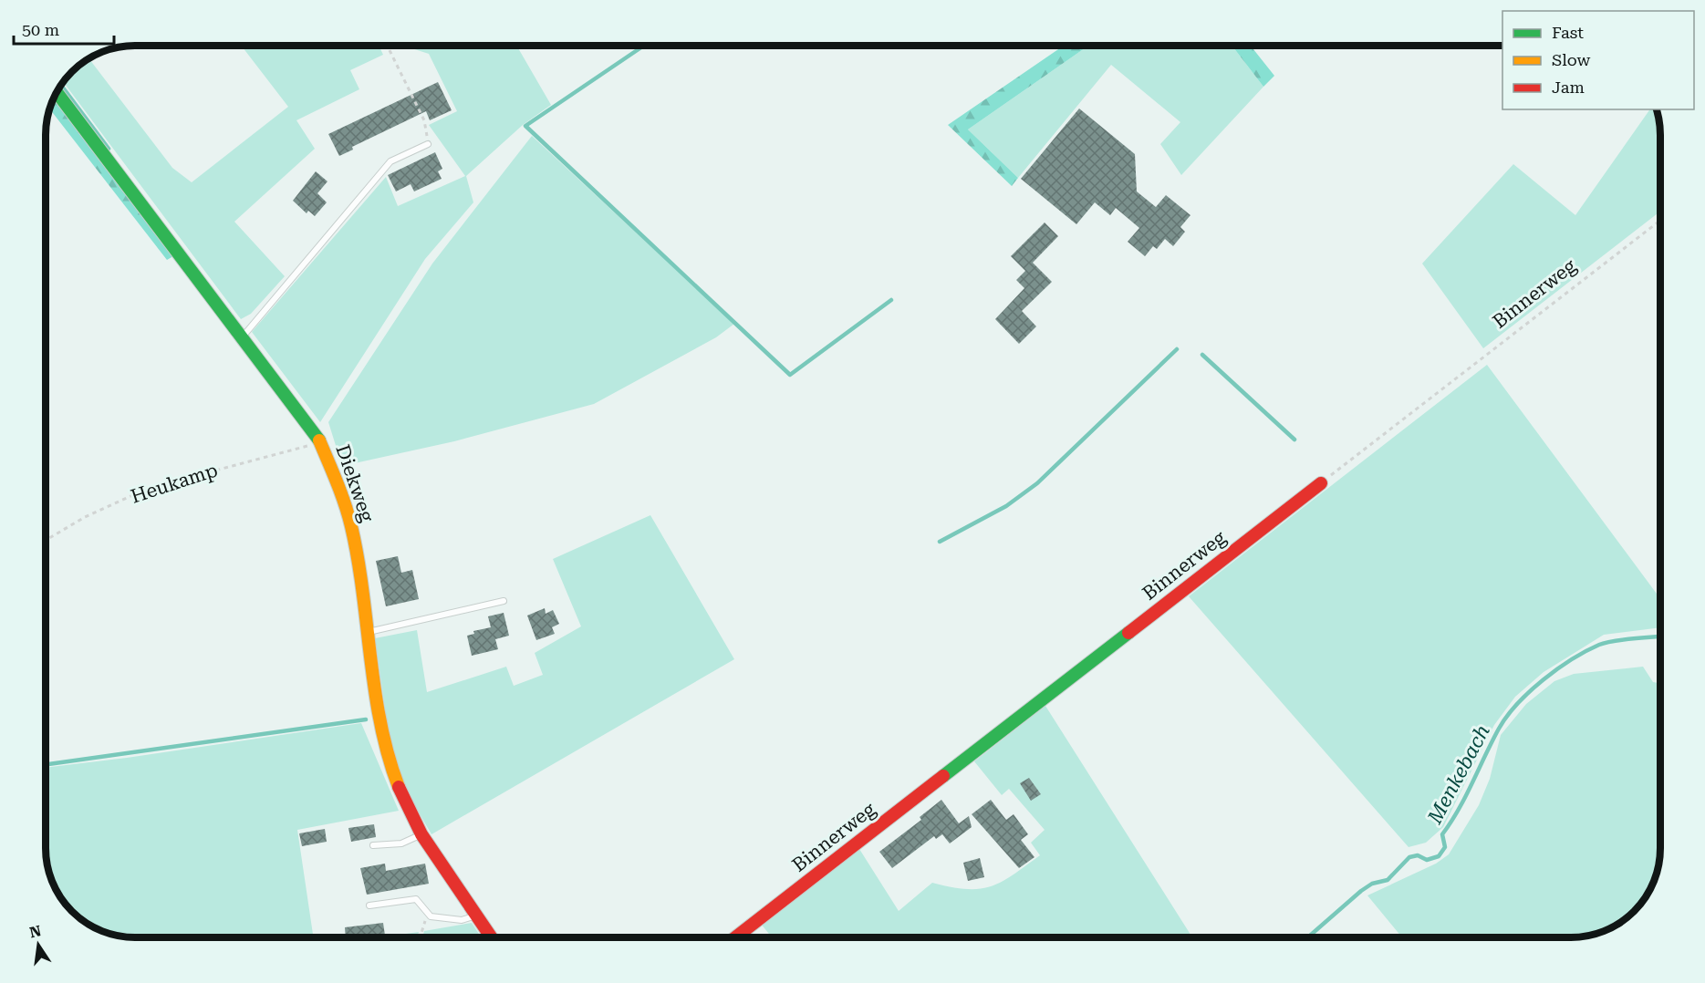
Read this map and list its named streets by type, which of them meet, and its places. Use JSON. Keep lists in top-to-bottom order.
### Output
{
  "streets": {
    "street": ["Binnerweg", "Diekweg"],
    "path": ["Heukamp"]
  },
  "crossings": [
    ["Heukamp", "Diekweg"]
  ],
  "water": ["Menkebach"],
  "legend": ["Fast", "Slow", "Jam"],
  "scale_bar": "50 m",
  "north": "top"
}
